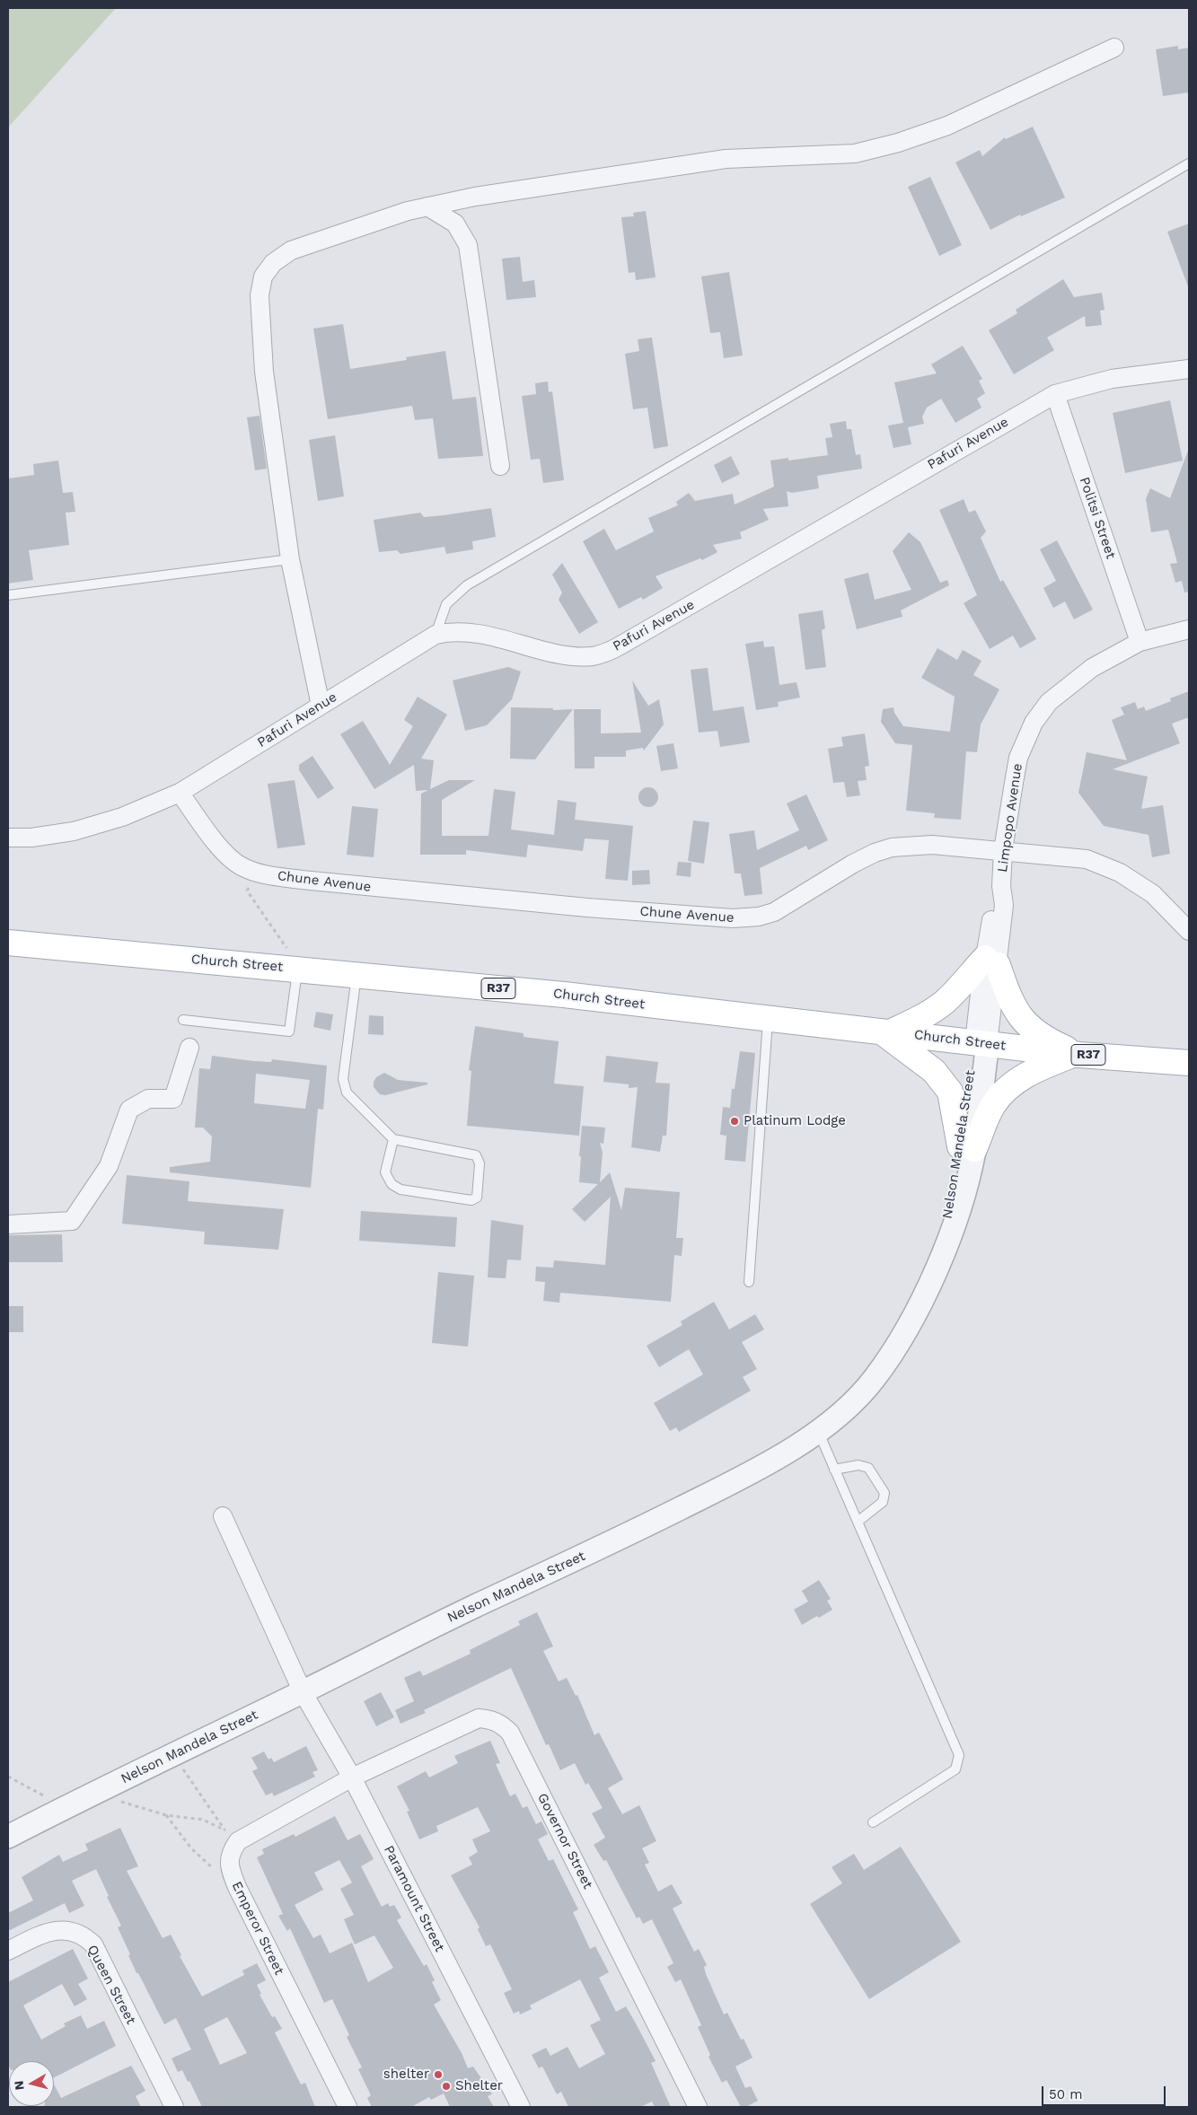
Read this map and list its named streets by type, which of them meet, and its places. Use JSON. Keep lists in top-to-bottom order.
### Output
{
  "streets": {
    "main road": ["Church Street", "R37"],
    "street": [
      "Pafuri Avenue",
      "Politsi Street",
      "Limpopo Avenue",
      "Chune Avenue",
      "Nelson Mandela Street",
      "Governor Street",
      "Paramount Street",
      "Emperor Street",
      "Queen Street"
    ]
  },
  "crossings": [
    ["Pafuri Avenue", "Politsi Street"],
    ["Pafuri Avenue", "Chune Avenue"],
    ["Politsi Street", "Limpopo Avenue"],
    ["Limpopo Avenue", "Chune Avenue"],
    ["Limpopo Avenue", "Church Street"],
    ["Limpopo Avenue", "Nelson Mandela Street"],
    ["Church Street", "Nelson Mandela Street"],
    ["Nelson Mandela Street", "Paramount Street"],
    ["Governor Street", "Paramount Street"]
  ],
  "places": ["Platinum Lodge", "shelter", "Shelter"],
  "scale_bar": "50 m",
  "north": "left"
}
